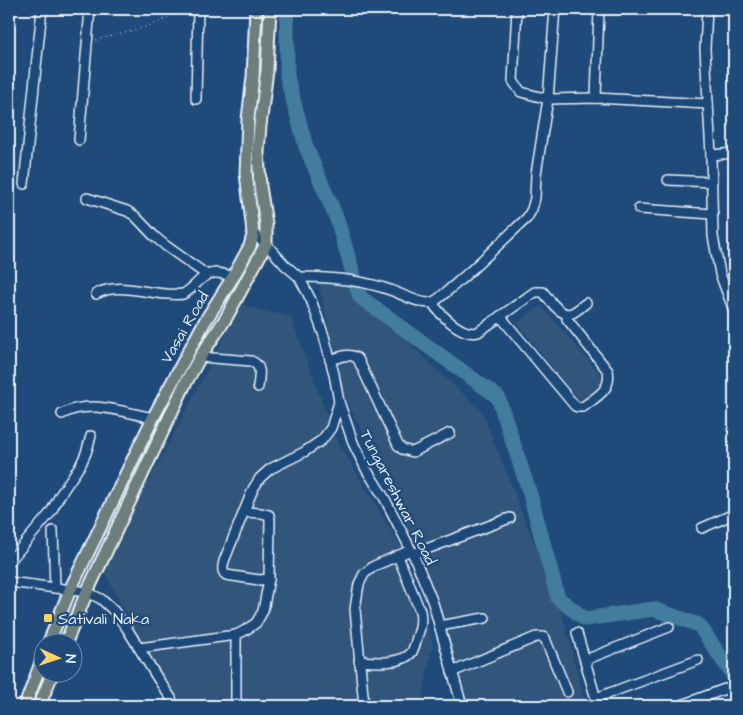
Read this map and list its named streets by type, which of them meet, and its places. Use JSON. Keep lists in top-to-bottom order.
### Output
{
  "streets": {
    "main road": ["Vasai Road"],
    "street": ["Tungareshwar Road"]
  },
  "crossings": [
    ["Vasai Road", "Tungareshwar Road"]
  ],
  "places": {
    "transit": ["Sativali Naka"]
  },
  "north": "right"
}
